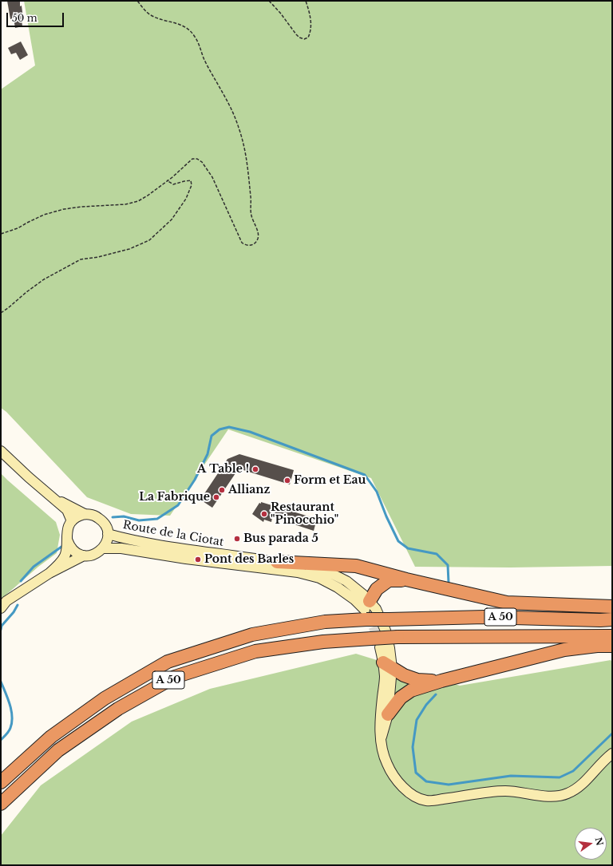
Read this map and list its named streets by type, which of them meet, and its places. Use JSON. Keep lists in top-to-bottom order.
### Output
{
  "streets": {
    "highway": ["A 50"],
    "main road": ["Route de la Ciotat"]
  },
  "crossings": [
    ["Route de la Ciotat", "A 50"]
  ],
  "places": [
    "A Table !",
    "Form et Eau",
    "Allianz",
    "La Fabrique",
    "Restaurant \"Pinocchio\"",
    "Bus parada 5",
    "Pont des Barles"
  ],
  "scale_bar": "50 m",
  "north": "right"
}
